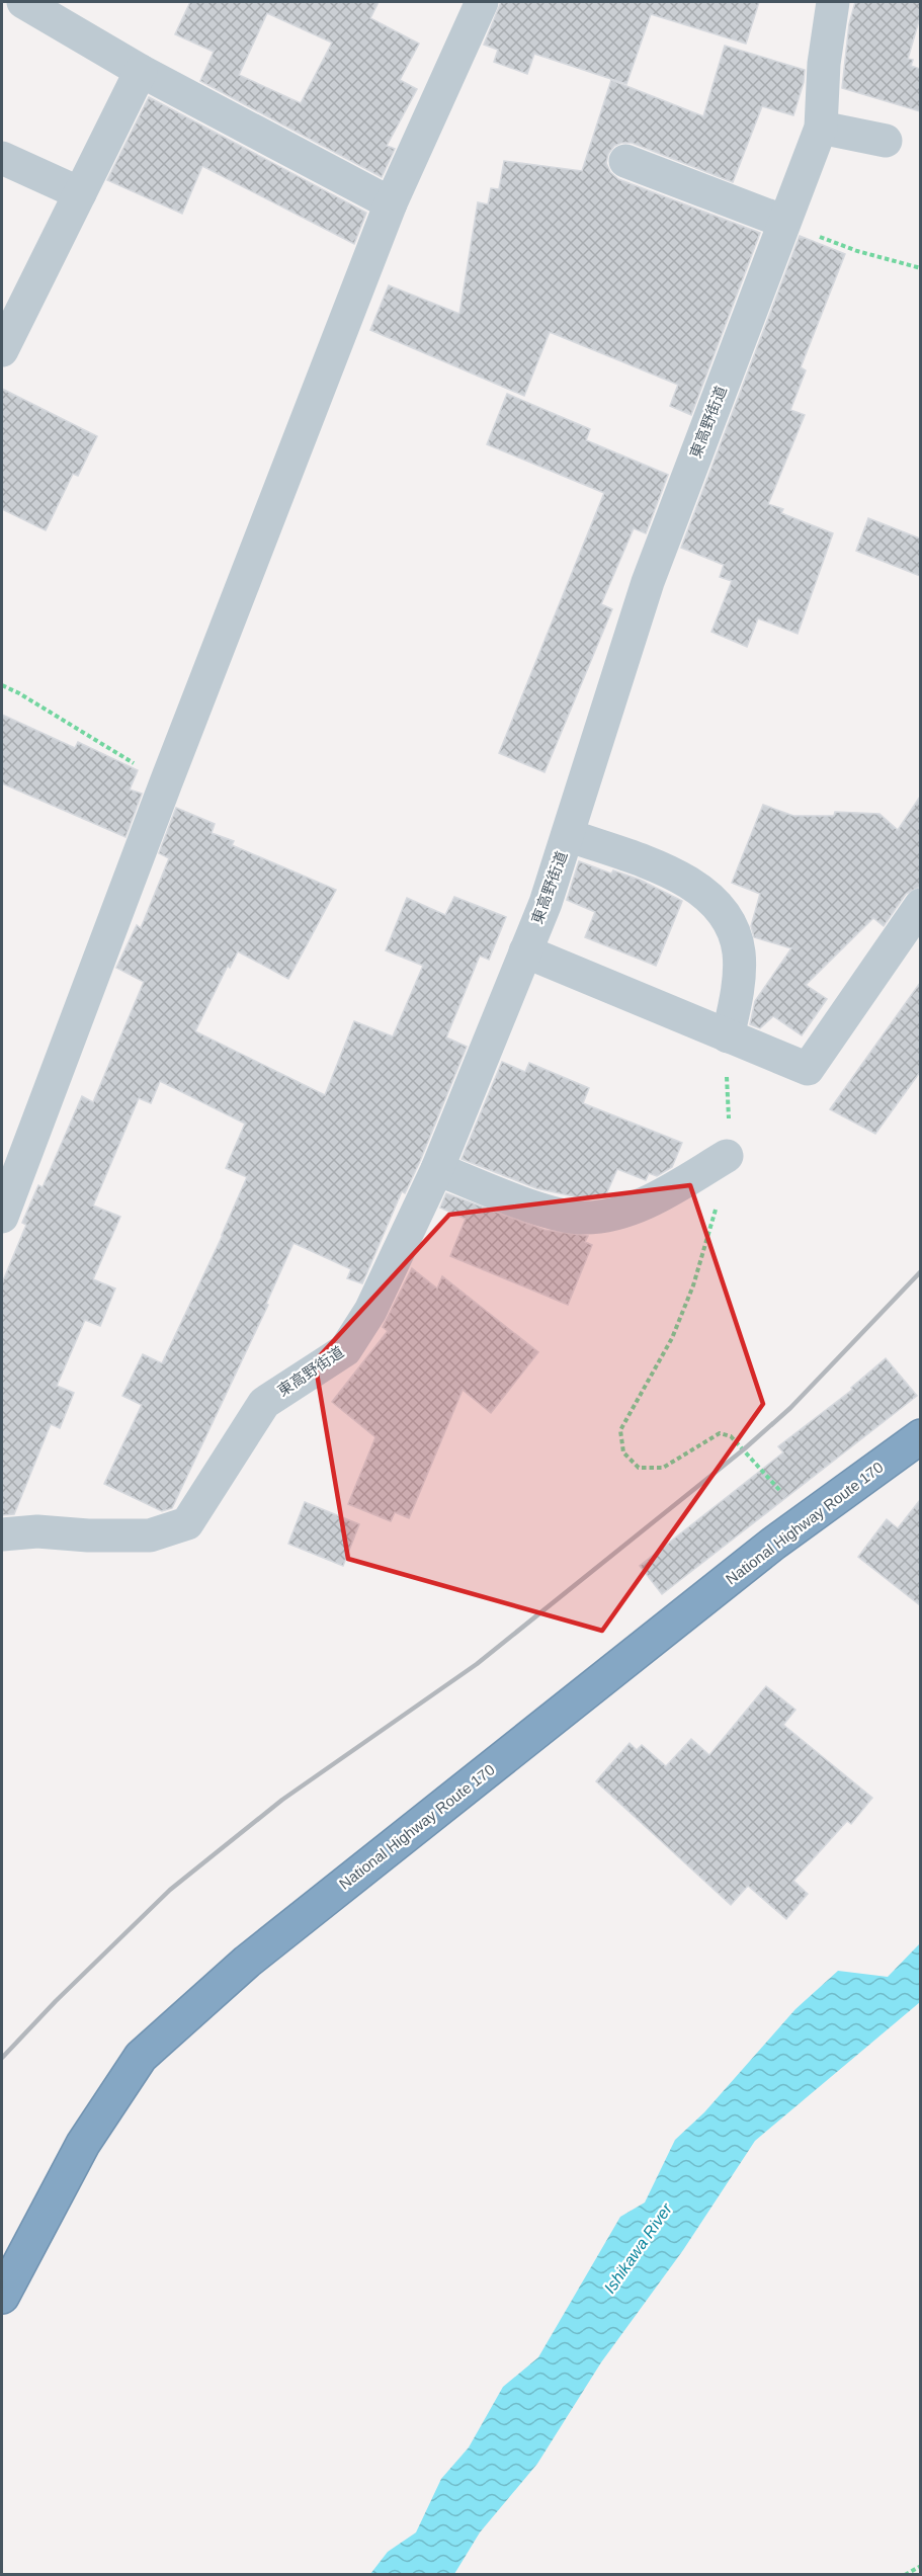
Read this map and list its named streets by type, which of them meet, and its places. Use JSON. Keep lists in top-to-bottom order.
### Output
{
  "streets": {
    "highway": ["National Highway Route 170"],
    "street": ["東高野街道"]
  },
  "water": ["Ishikawa River"]
}
